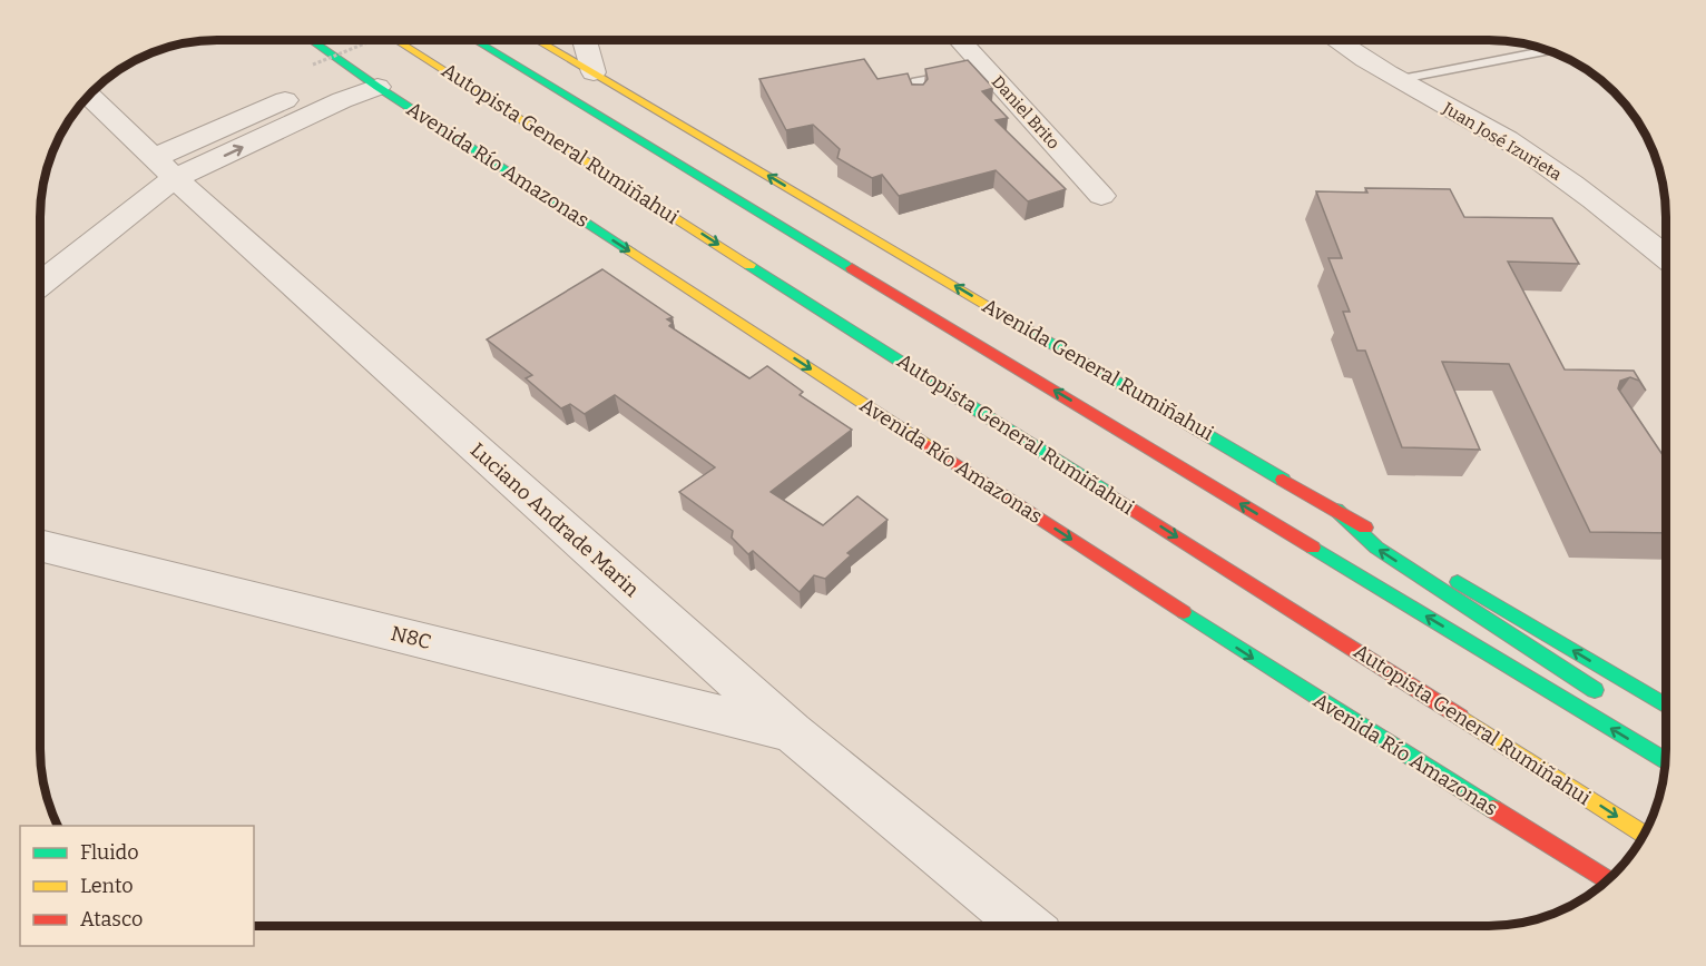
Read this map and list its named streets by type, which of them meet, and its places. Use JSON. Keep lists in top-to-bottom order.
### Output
{
  "streets": {
    "main road": ["Autopista General Rumiñahui", "Avenida Río Amazonas", "Avenida General Rumiñahui"],
    "street": [
      "Daniel Brito",
      "Juan José Izurieta",
      "Luciano Andrade Marin",
      "N8C"
    ]
  },
  "crossings": [
    ["Luciano Andrade Marin", "N8C"]
  ],
  "one_way": ["Avenida Río Amazonas", "Avenida General Rumiñahui"],
  "legend": ["Fluido", "Lento", "Atasco"]
}
